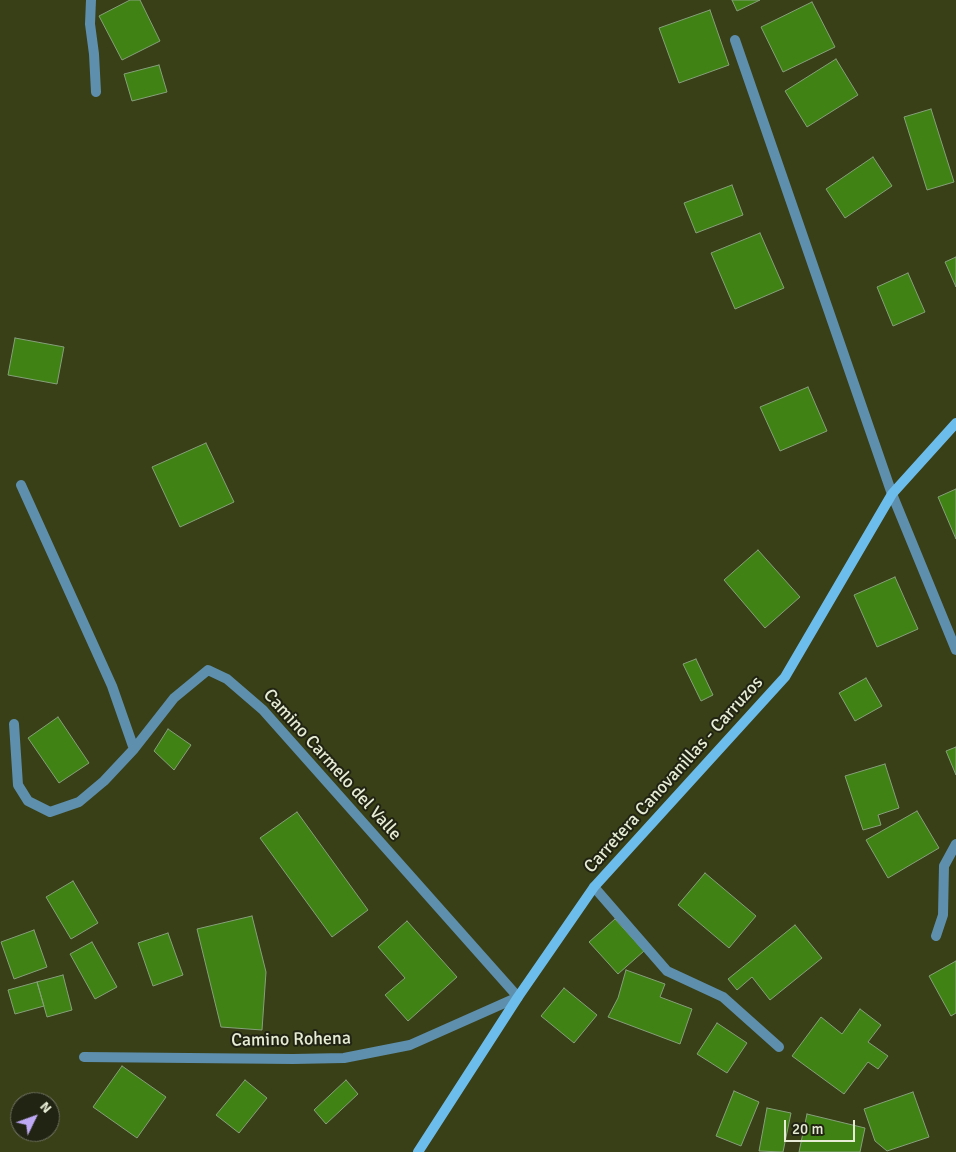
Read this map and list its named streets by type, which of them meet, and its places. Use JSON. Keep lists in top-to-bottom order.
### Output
{
  "streets": {
    "street": ["Camino Carmelo del Valle", "Carretera Canovanillas - Carruzos", "Camino Rohena"]
  },
  "crossings": [
    ["Camino Carmelo del Valle", "Carretera Canovanillas - Carruzos"],
    ["Camino Carmelo del Valle", "Camino Rohena"],
    ["Carretera Canovanillas - Carruzos", "Camino Rohena"]
  ],
  "scale_bar": "20 m",
  "north": "top right"
}
